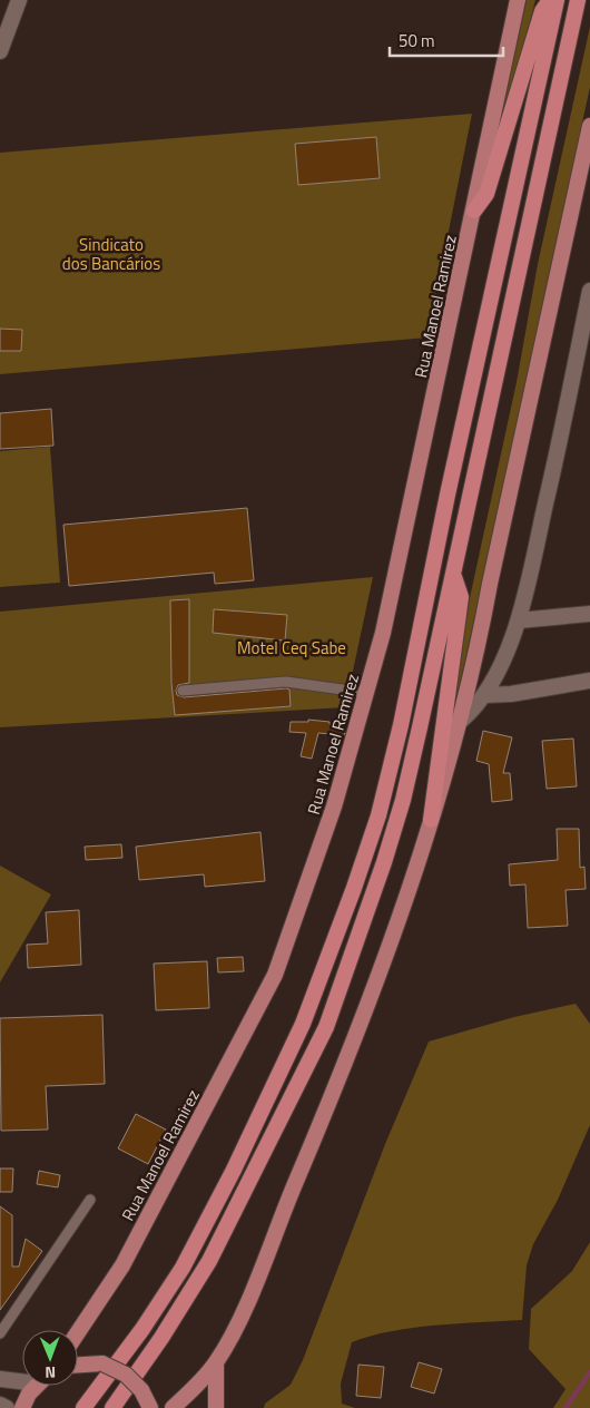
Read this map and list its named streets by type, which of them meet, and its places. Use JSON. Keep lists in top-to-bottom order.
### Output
{
  "streets": {
    "main road": ["Rua Manoel Ramirez"]
  },
  "parks": ["Sindicato dos Bancários", "Motel Ceq Sabe"],
  "scale_bar": "50 m",
  "north": "bottom"
}
